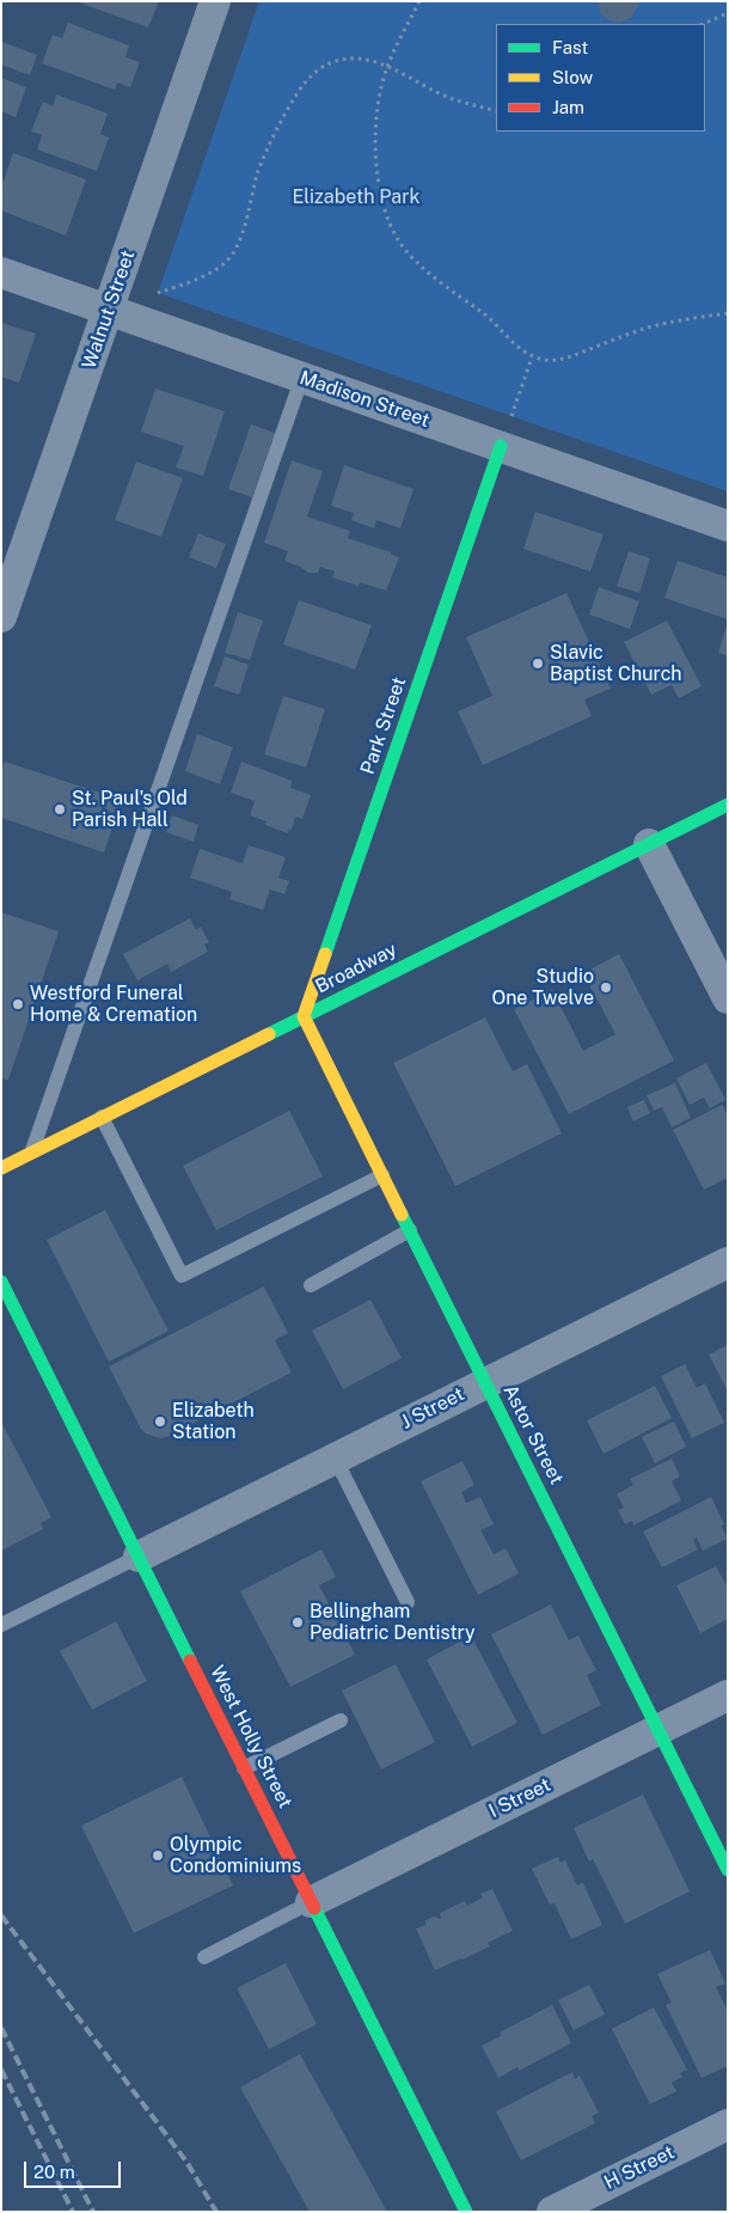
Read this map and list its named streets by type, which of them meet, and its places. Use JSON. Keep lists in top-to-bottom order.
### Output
{
  "streets": {
    "street": [
      "Walnut Street",
      "Madison Street",
      "Park Street",
      "Broadway",
      "J Street",
      "Astor Street",
      "West Holly Street",
      "I Street",
      "H Street"
    ]
  },
  "crossings": [
    ["Walnut Street", "Madison Street"],
    ["Madison Street", "Park Street"],
    ["Park Street", "Broadway"],
    ["Park Street", "Astor Street"],
    ["Broadway", "Astor Street"],
    ["J Street", "Astor Street"],
    ["J Street", "West Holly Street"],
    ["Astor Street", "I Street"],
    ["West Holly Street", "I Street"]
  ],
  "parks": ["Elizabeth Park"],
  "places": [
    "Slavic Baptist Church",
    "St. Paul's Old Parish Hall",
    "Studio One Twelve",
    "Westford Funeral Home & Cremation",
    "Elizabeth Station",
    "Bellingham Pediatric Dentistry",
    "Olympic Condominiums"
  ],
  "legend": ["Fast", "Slow", "Jam"],
  "scale_bar": "20 m"
}
